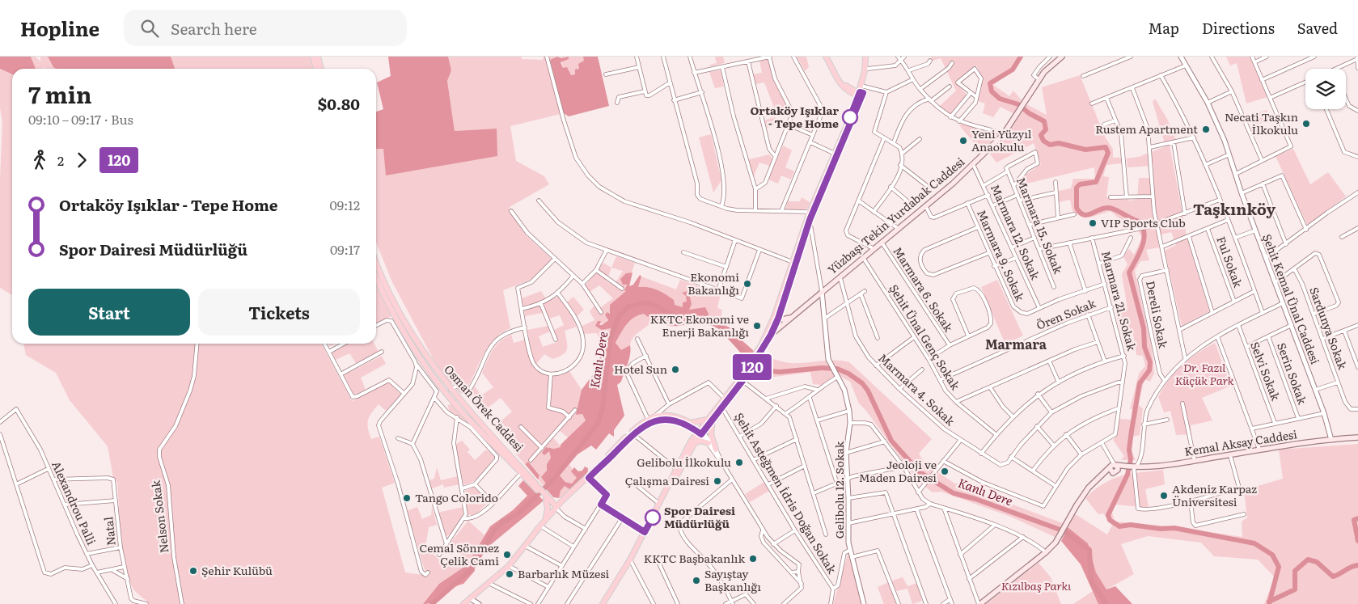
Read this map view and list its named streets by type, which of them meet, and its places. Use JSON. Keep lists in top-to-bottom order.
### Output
{
  "streets": {
    "main road": ["Yüzbaşı Tekin Yurdabak Caddesi", "Osman Örek Caddesi", "Kemal Aksay Caddesi"],
    "street": [
      "Marmara 15. Sokak",
      "Marmara 12. Sokak",
      "Marmara 9. Sokak",
      "Ful Sokak",
      "Marmara 6. Sokak",
      "Şehit Kemal Ünal Caddesi",
      "Marmara 21. Sokak",
      "Ören Sokak",
      "Dereli Sokak",
      "Sardunya Sokak",
      "Şehit Ünal Genç Sokak",
      "Selvi Sokak",
      "Serin Sokak",
      "Marmara 4. Sokak",
      "Gelibolu 12. Sokak",
      "Şehit Asteğmen İdris Doğan Sokak",
      "Alexandrou Palli",
      "Nelson Sokak",
      "Natal"
    ]
  },
  "crossings": [
    ["Yüzbaşı Tekin Yurdabak Caddesi", "Marmara 12. Sokak"],
    ["Yüzbaşı Tekin Yurdabak Caddesi", "Marmara 6. Sokak"],
    ["Yüzbaşı Tekin Yurdabak Caddesi", "Şehit Ünal Genç Sokak"],
    ["Yüzbaşı Tekin Yurdabak Caddesi", "Marmara 4. Sokak"],
    ["Yüzbaşı Tekin Yurdabak Caddesi", "Gelibolu 12. Sokak"],
    ["Marmara 12. Sokak", "Marmara 9. Sokak"],
    ["Şehit Kemal Ünal Caddesi", "Kemal Aksay Caddesi"],
    ["Marmara 21. Sokak", "Ören Sokak"],
    ["Ören Sokak", "Şehit Ünal Genç Sokak"],
    ["Alexandrou Palli", "Natal"]
  ],
  "districts": ["Taşkınköy", "Marmara"],
  "water": ["Kanlı Dere"],
  "parks": ["Dr. Fazıl Küçük Park", "Kızılbaş Parkı"],
  "places": [
    "Ortaköy Işıklar - Tepe Home",
    "Necati Taşkın İlkokulu",
    "Rustem Apartment",
    "Yeni Yüzyıl Anaokulu",
    "VIP Sports Club",
    "Ekonomi Bakanlığı",
    "KKTC Ekonomi ve Enerji Bakanlığı",
    "Hotel Sun",
    "Gelibolu İlkokulu",
    "Jeoloji ve Maden Dairesi",
    "Çalışma Dairesi",
    "Akdeniz Karpaz Üniversitesi",
    "Tango Colorido",
    "Spor Dairesi Müdürlüğü",
    "Cemal Sönmez Çelik Cami",
    "KKTC Başbakanlık",
    "Şehir Kulübü",
    "Barbarlık Müzesi",
    "Sayıştay Başkanlığı"
  ],
  "lines": ["bus line 120"],
  "page": {
    "header": "Hopline",
    "search": "Search here",
    "nav": ["Map", "Directions", "Saved"],
    "on_map": "120",
    "heading": ["7 min", "09:10 – 09:17 · Bus", "$0.80"],
    "legs": ["2", "120"],
    "list": [
      {
        "name": "Ortaköy Işıklar - Tepe Home",
        "value": "09:12"
      },
      {
        "name": "Spor Dairesi Müdürlüğü",
        "value": "09:17"
      }
    ],
    "buttons": ["Start", "Tickets"]
  }
}
